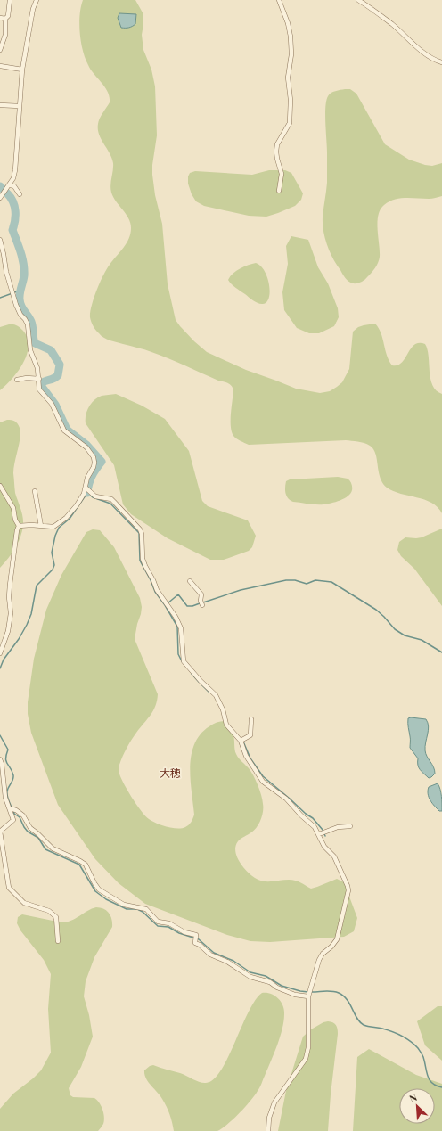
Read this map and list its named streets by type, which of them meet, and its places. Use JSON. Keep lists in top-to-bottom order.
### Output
{
  "districts": ["大穂"],
  "north": "top left"
}
